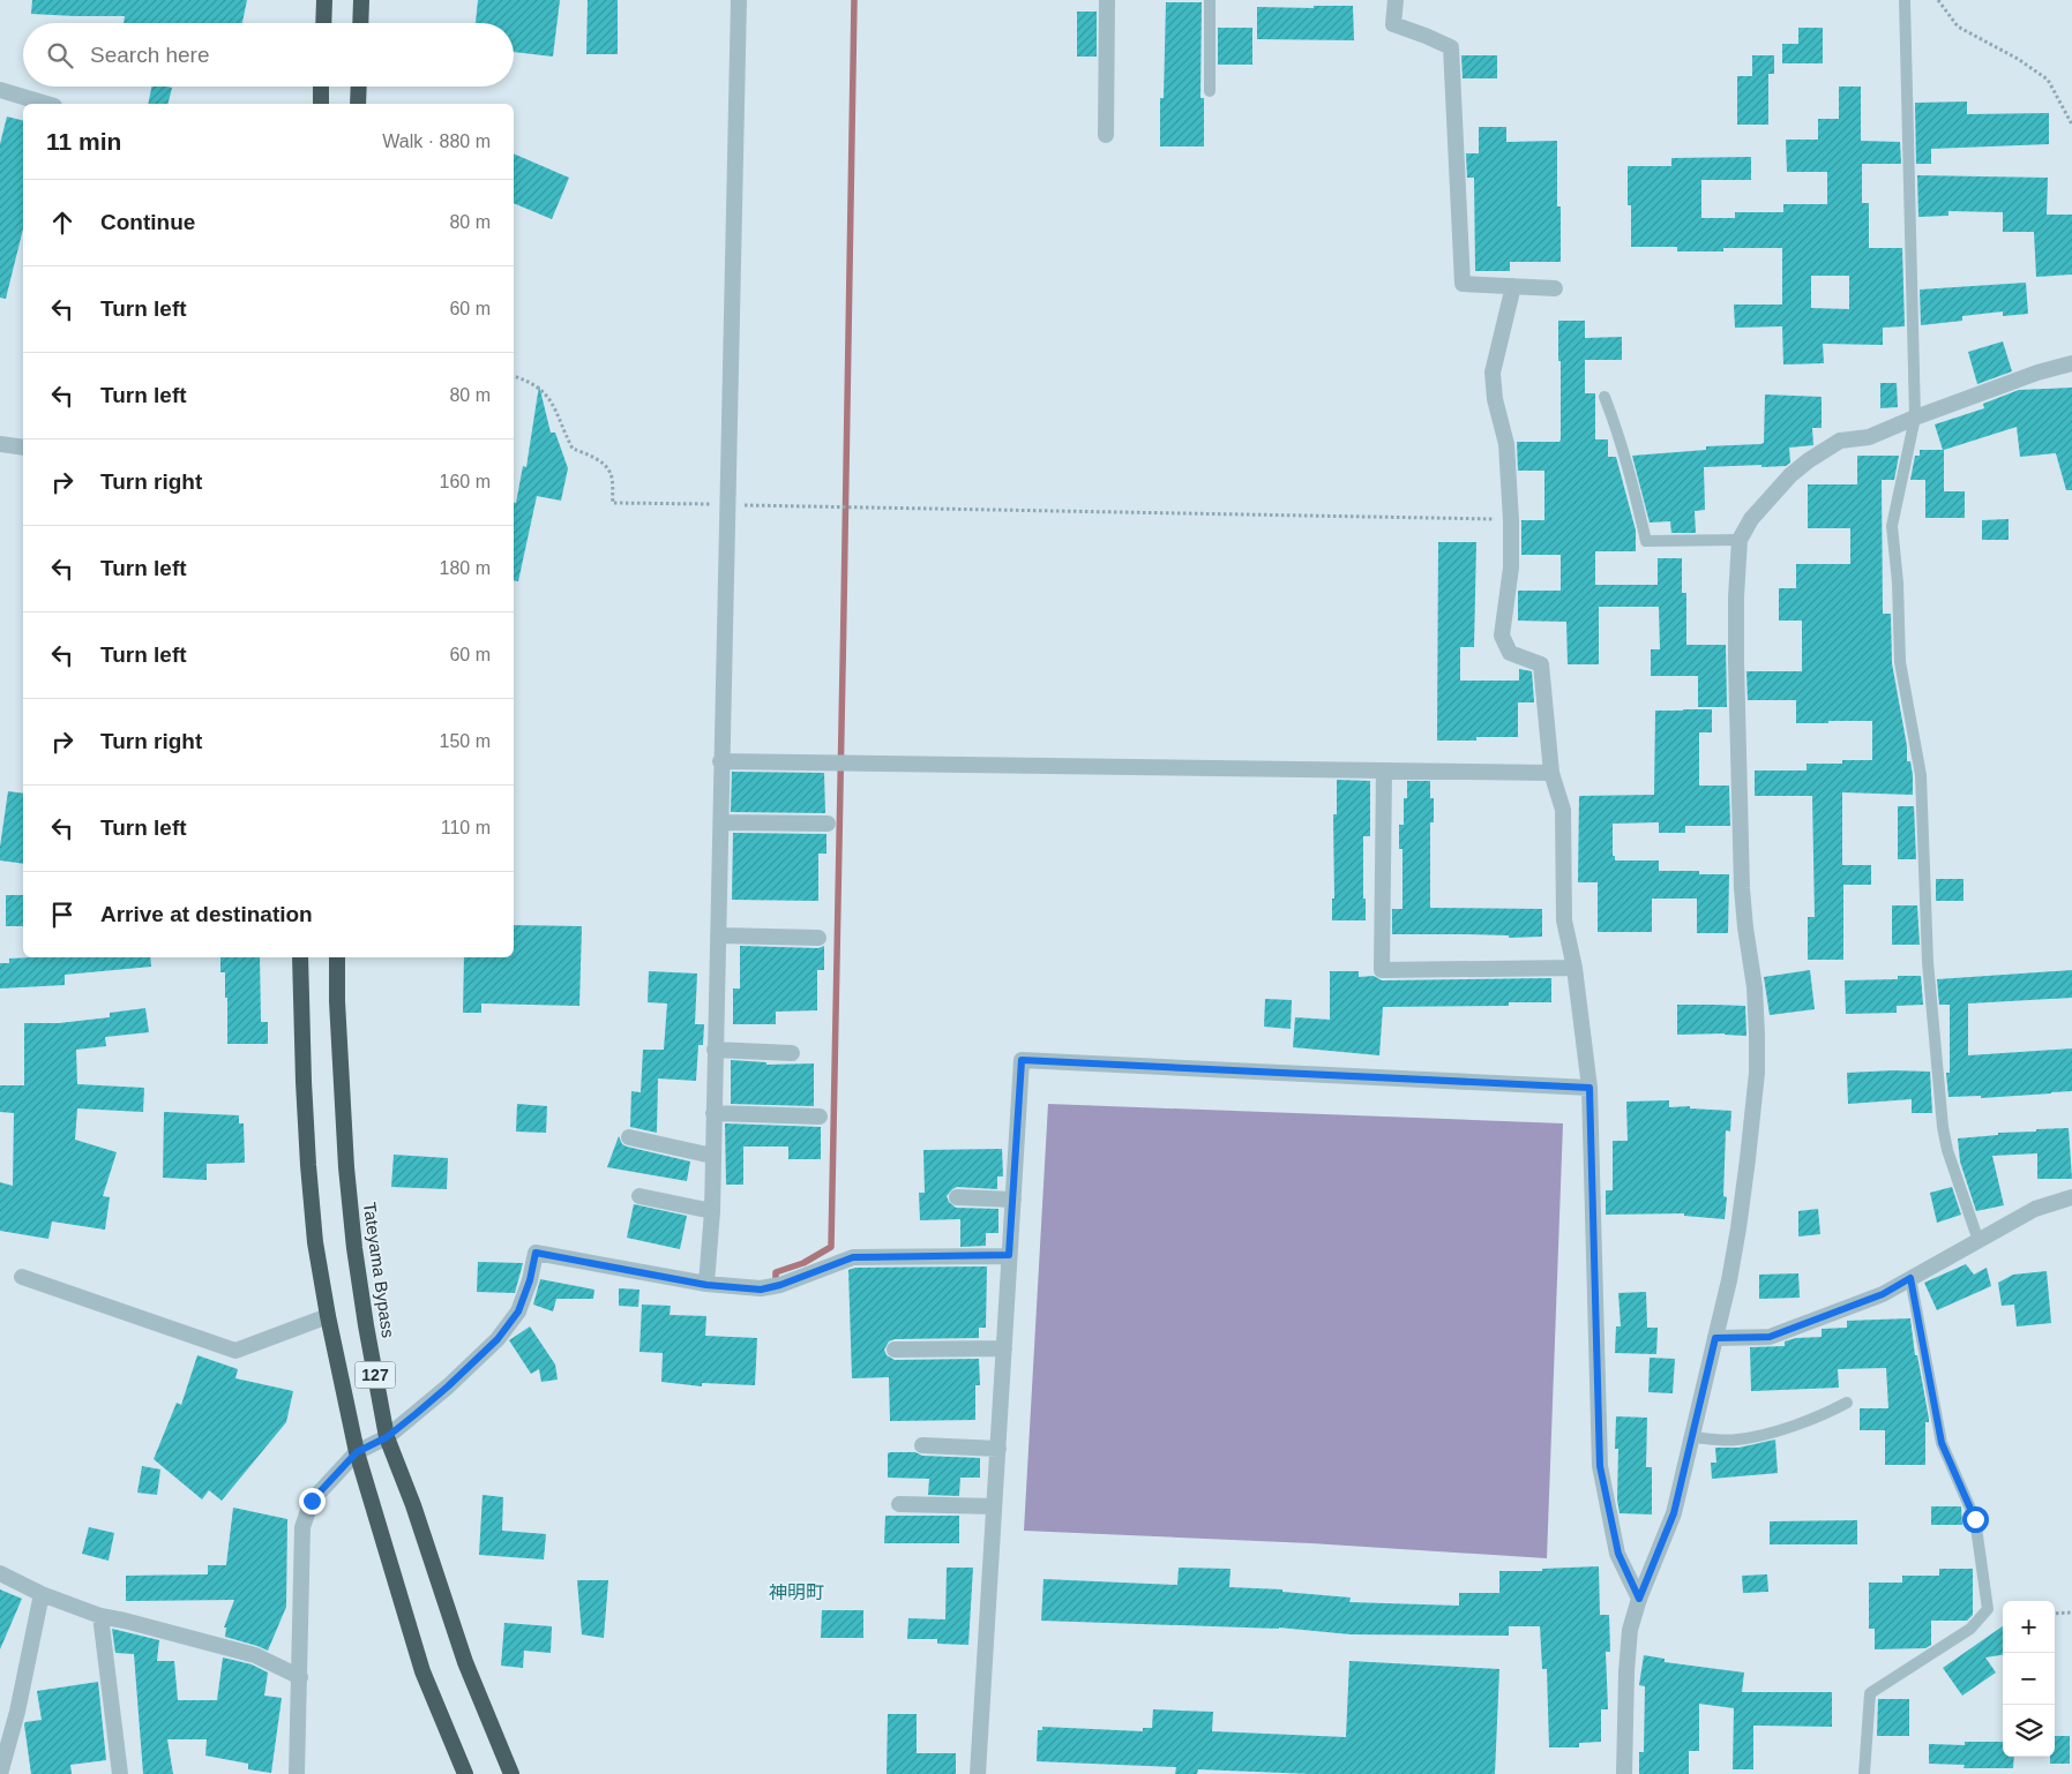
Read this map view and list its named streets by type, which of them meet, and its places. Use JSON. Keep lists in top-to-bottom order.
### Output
{
  "streets": {
    "highway": ["Tateyama Bypass", "127"]
  },
  "districts": ["神明町"],
  "page": {
    "search": "Search here",
    "heading": ["11 min", "Walk · 880 m"],
    "list": [
      ["Continue", "80 m"],
      ["Turn left", "60 m"],
      ["Turn left", "80 m"],
      ["Turn right", "160 m"],
      ["Turn left", "180 m"],
      ["Turn left", "60 m"],
      ["Turn right", "150 m"],
      ["Turn left", "110 m"],
      "Arrive at destination"
    ],
    "map_buttons": ["+", "−"]
  }
}
